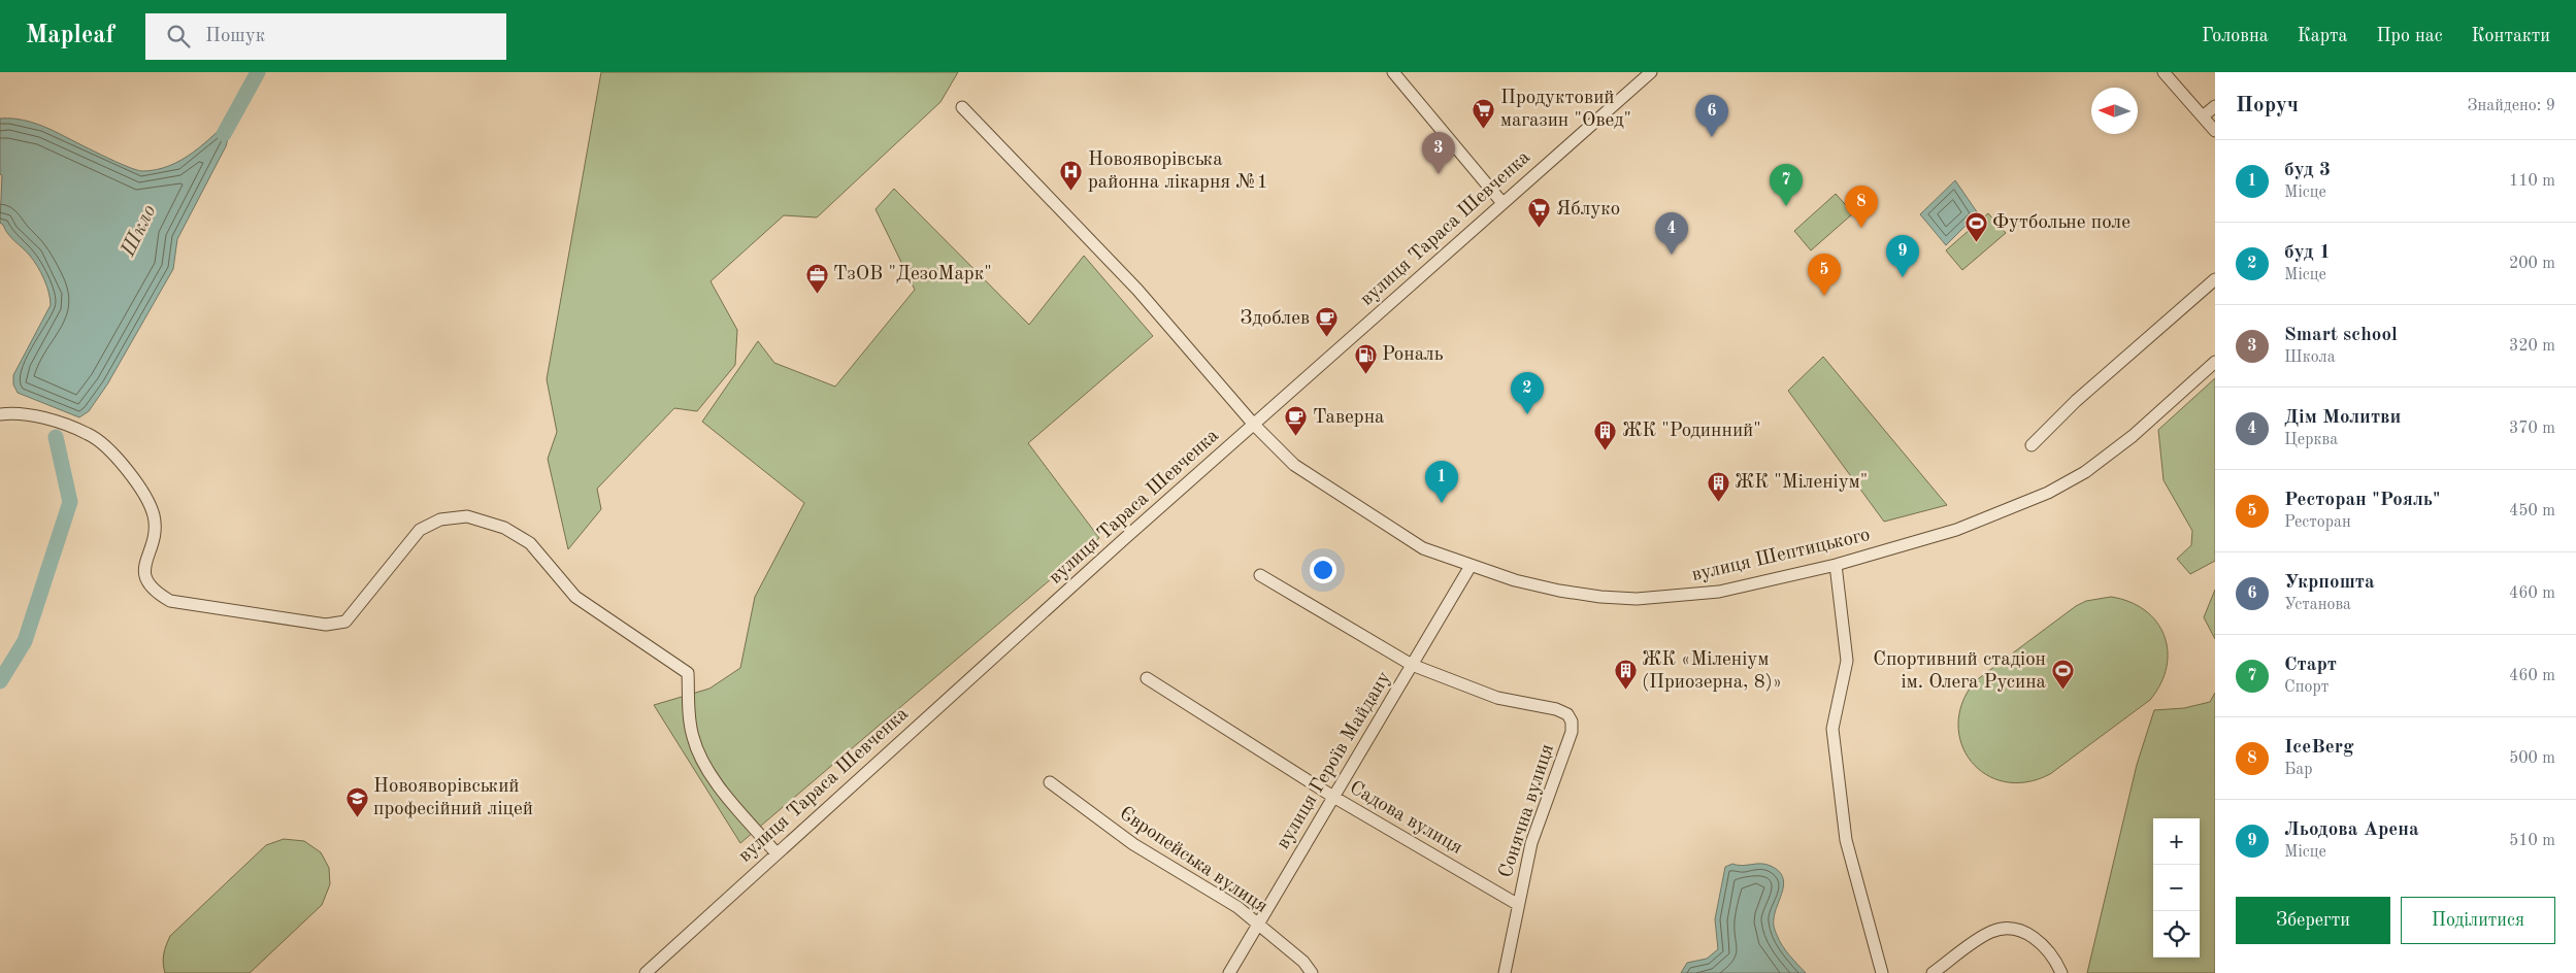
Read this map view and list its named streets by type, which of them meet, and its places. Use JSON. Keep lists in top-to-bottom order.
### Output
{
  "streets": {
    "street": [
      "вулиця Тараса Шевченка",
      "вулиця Шептицького",
      "вулиця Героїв Майдану",
      "Сонячна вулиця",
      "Садова вулиця",
      "Європейська вулиця"
    ]
  },
  "crossings": [
    ["вулиця Тараса Шевченка", "вулиця Шептицького"],
    ["вулиця Шептицького", "вулиця Героїв Майдану"],
    ["вулиця Героїв Майдану", "Сонячна вулиця"],
    ["вулиця Героїв Майдану", "Садова вулиця"],
    ["вулиця Героїв Майдану", "Європейська вулиця"],
    ["Сонячна вулиця", "Садова вулиця"]
  ],
  "water": ["Шкло"],
  "places": {
    "supermarket": ["Продуктовий магазин \"Овед\"", "Яблуко"],
    "hospital": ["Новояворівська районна лікарня №1"],
    "sports": ["Футбольне поле", "Спортивний стадіон ім. Олега Русина"],
    "office": ["ТзОВ \"ДезоМарк\""],
    "cafe": ["Здоблев", "Таверна"],
    "fuel station": ["Рональ"],
    "building": ["ЖК \"Родинний\"", "ЖК \"Міленіум\"", "ЖК «Міленіум (Приозерна, 8)»"],
    "school or university": ["Новояворівський професійний ліцей"]
  },
  "north": "left",
  "page": {
    "header": "Mapleaf",
    "search": "Пошук",
    "nav": [
      "Головна",
      "Карта",
      "Про нас",
      "Контакти"
    ],
    "heading": ["Поруч", "Знайдено: 9"],
    "pins": [
      "6",
      "3",
      "7",
      "8",
      "4",
      "9",
      "5",
      "2",
      "1"
    ],
    "list": [
      {
        "mark": "1",
        "name": "буд 3",
        "note": "Місце",
        "value": "110 m"
      },
      {
        "mark": "2",
        "name": "буд 1",
        "note": "Місце",
        "value": "200 m"
      },
      {
        "mark": "3",
        "name": "Smart school",
        "note": "Школа",
        "value": "320 m"
      },
      {
        "mark": "4",
        "name": "Дім Молитви",
        "note": "Церква",
        "value": "370 m"
      },
      {
        "mark": "5",
        "name": "Ресторан \"Рояль\"",
        "note": "Ресторан",
        "value": "450 m"
      },
      {
        "mark": "6",
        "name": "Укрпошта",
        "note": "Установа",
        "value": "460 m"
      },
      {
        "mark": "7",
        "name": "Старт",
        "note": "Спорт",
        "value": "460 m"
      },
      {
        "mark": "8",
        "name": "IceBerg",
        "note": "Бар",
        "value": "500 m"
      },
      {
        "mark": "9",
        "name": "Льодова Арена",
        "note": "Місце",
        "value": "510 m"
      }
    ],
    "map_buttons": ["+", "−"],
    "buttons": ["Зберегти", "Поділитися"]
  }
}
